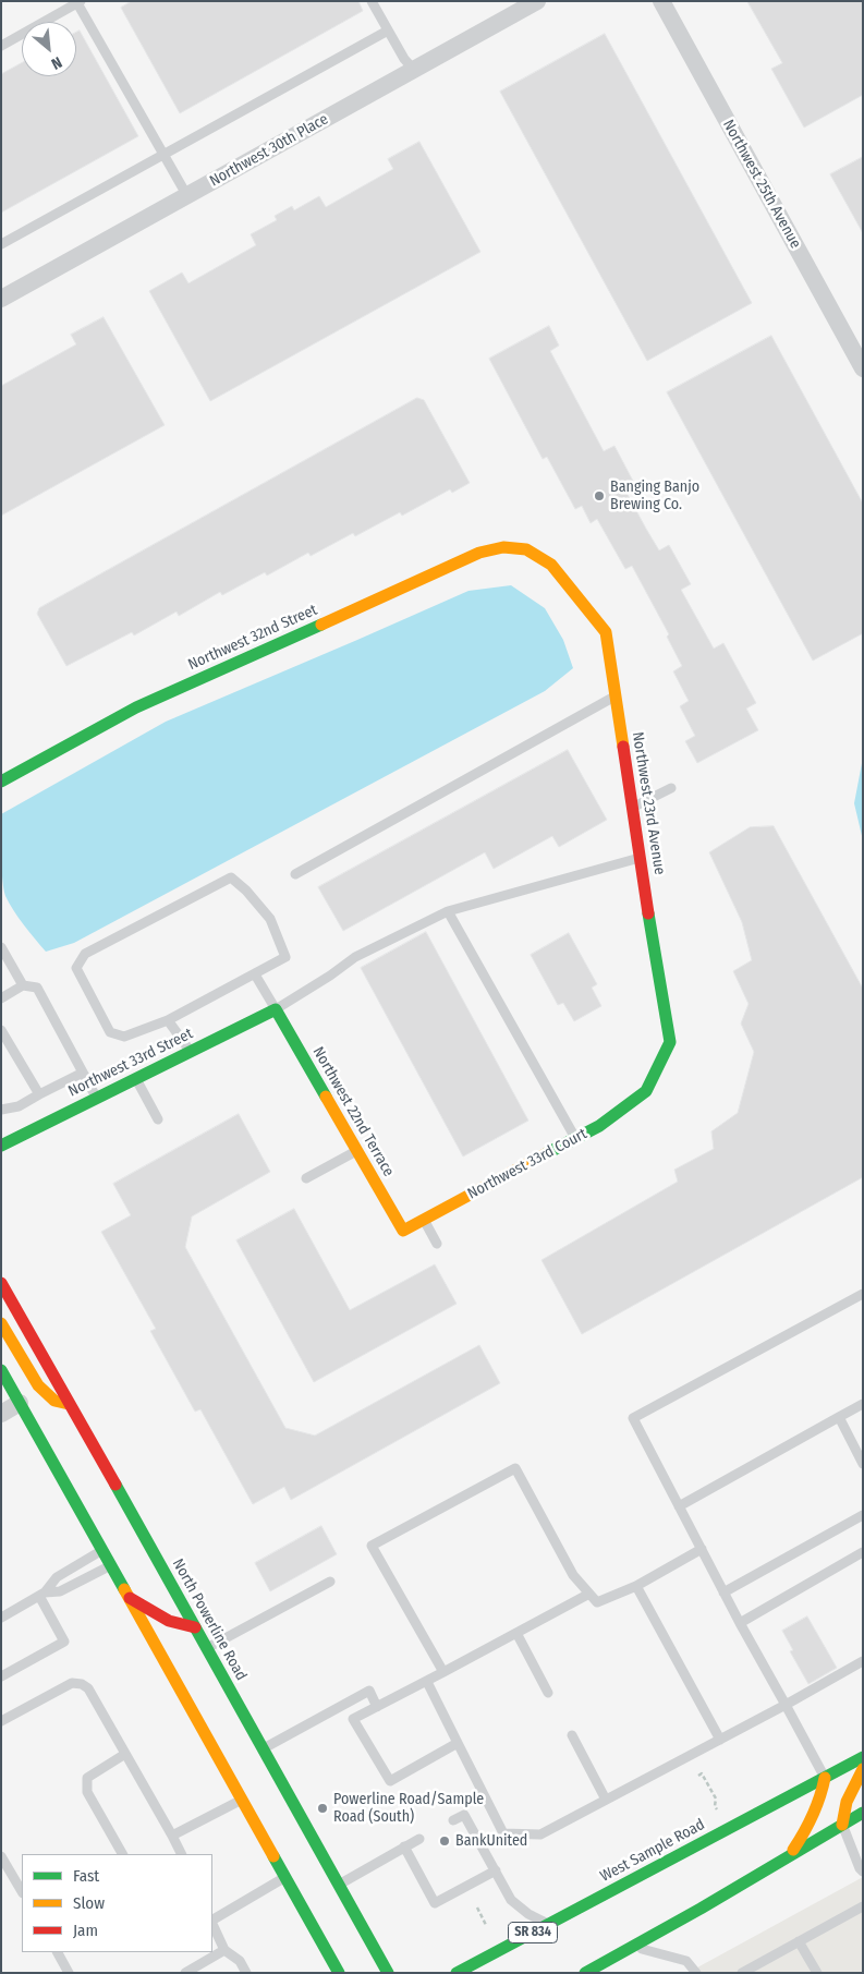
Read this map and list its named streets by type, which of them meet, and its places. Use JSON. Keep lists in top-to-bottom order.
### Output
{
  "streets": {
    "main road": [
      "Northwest 32nd Street",
      "Northwest 23rd Avenue",
      "Northwest 33rd Street",
      "Northwest 22nd Terrace",
      "Northwest 33rd Court",
      "North Powerline Road",
      "West Sample Road",
      "SR 834"
    ],
    "street": ["Northwest 30th Place", "Northwest 25th Avenue"]
  },
  "crossings": [
    ["Northwest 32nd Street", "Northwest 23rd Avenue"],
    ["Northwest 23rd Avenue", "Northwest 33rd Court"],
    ["Northwest 33rd Street", "Northwest 22nd Terrace"],
    ["Northwest 22nd Terrace", "Northwest 33rd Court"]
  ],
  "places": ["Banging Banjo Brewing Co.", "Powerline Road/Sample Road (South)", "BankUnited"],
  "legend": ["Fast", "Slow", "Jam"],
  "north": "bottom right"
}
